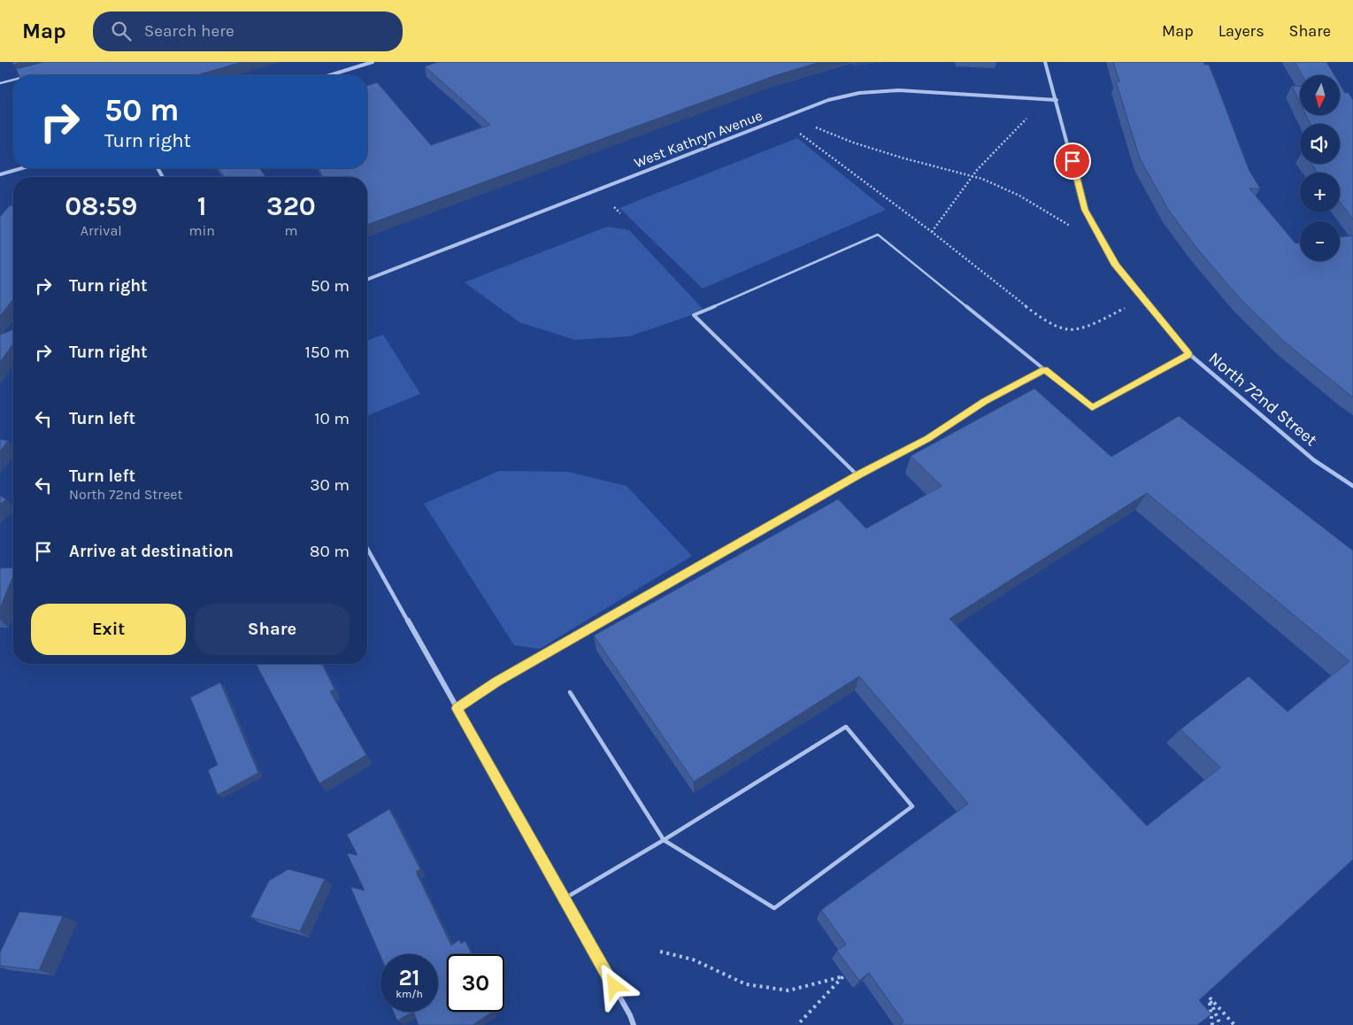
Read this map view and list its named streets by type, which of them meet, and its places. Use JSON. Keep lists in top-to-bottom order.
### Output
{
  "streets": {
    "street": ["West Kathryn Avenue", "North 72nd Street"]
  },
  "crossings": [
    ["West Kathryn Avenue", "North 72nd Street"]
  ],
  "north": "bottom",
  "page": {
    "header": "Map",
    "search": "Search here",
    "nav": ["Map", "Layers", "Share"],
    "map_buttons": ["+", "−"],
    "turn": ["50 m", "Turn right"],
    "eta": [
      "08:59",
      "Arrival",
      "1",
      "min",
      "320",
      "m"
    ],
    "list": [
      {
        "name": "Turn right",
        "value": "50 m"
      },
      {
        "name": "Turn right",
        "value": "150 m"
      },
      {
        "name": "Turn left",
        "value": "10 m"
      },
      {
        "name": "Turn left",
        "note": "North 72nd Street",
        "value": "30 m"
      },
      {
        "name": "Arrive at destination",
        "value": "80 m"
      }
    ],
    "buttons": ["Exit", "Share"],
    "speed": "21 km/h",
    "limit": "30"
  }
}
